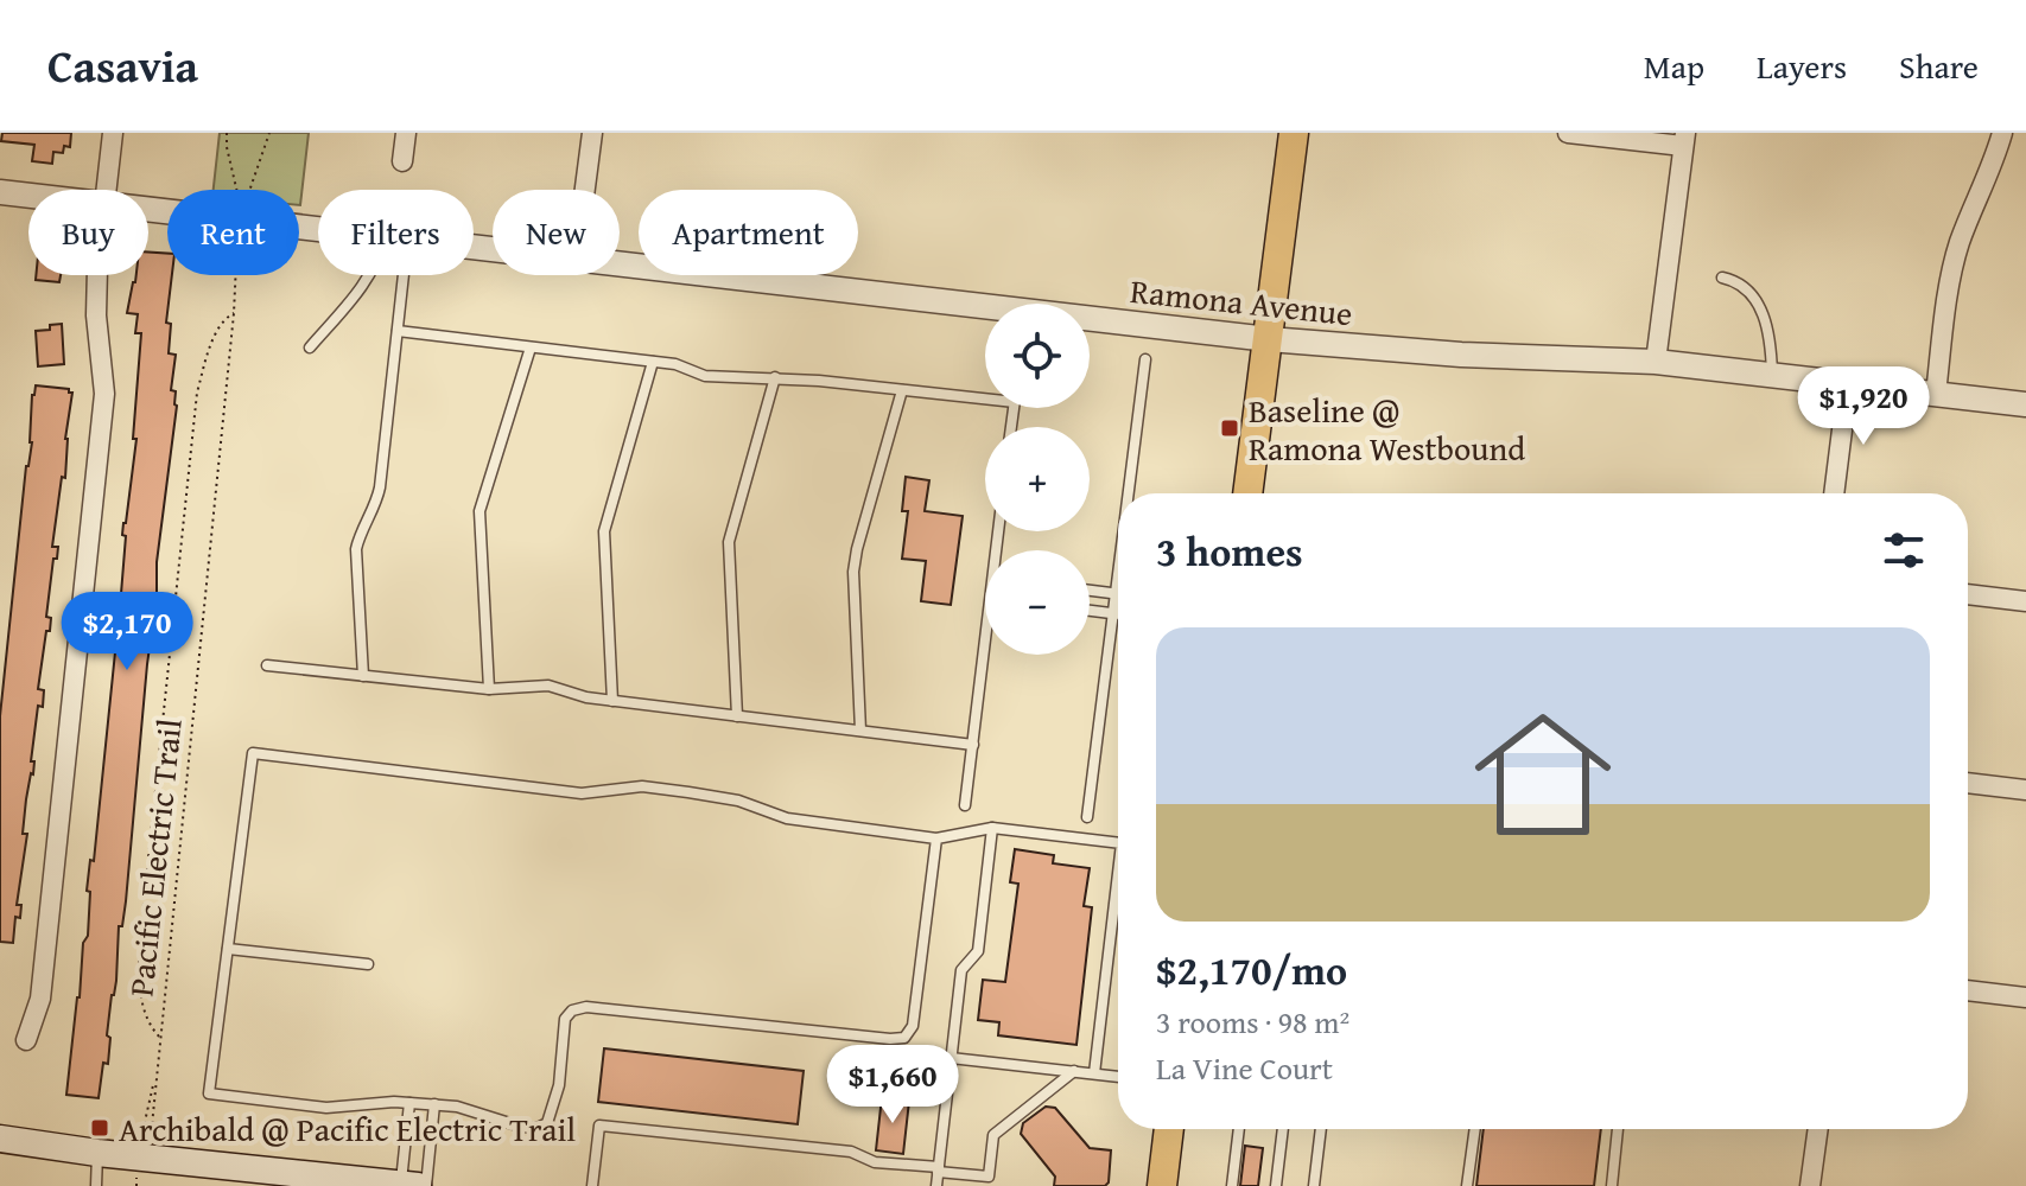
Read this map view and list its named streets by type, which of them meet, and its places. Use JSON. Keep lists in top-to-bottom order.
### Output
{
  "streets": {
    "street": ["Ramona Avenue"],
    "path": ["Pacific Electric Trail"]
  },
  "places": {
    "transit": ["Baseline @ Ramona Westbound", "Archibald @ Pacific Electric Trail"]
  },
  "page": {
    "header": "Casavia",
    "nav": ["Map", "Layers", "Share"],
    "chip": [
      "Buy",
      "Rent",
      "Filters",
      "New",
      "Apartment"
    ],
    "map_buttons": ["+", "−"],
    "price": ["$1,920", "$2,170", "$1,660"],
    "heading": "3 homes",
    "list": [
      {
        "name": "$2,170/mo",
        "note": "3 rooms · 98 m² · La Vine Court"
      }
    ]
  }
}
